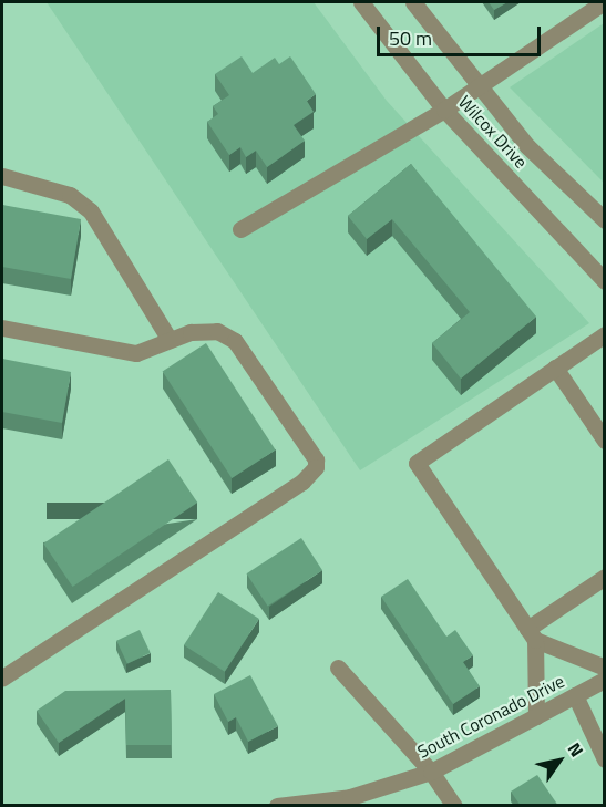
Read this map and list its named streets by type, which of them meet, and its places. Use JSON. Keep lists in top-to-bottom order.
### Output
{
  "streets": {
    "street": ["Wilcox Drive", "South Coronado Drive"]
  },
  "scale_bar": "50 m",
  "north": "top right"
}
